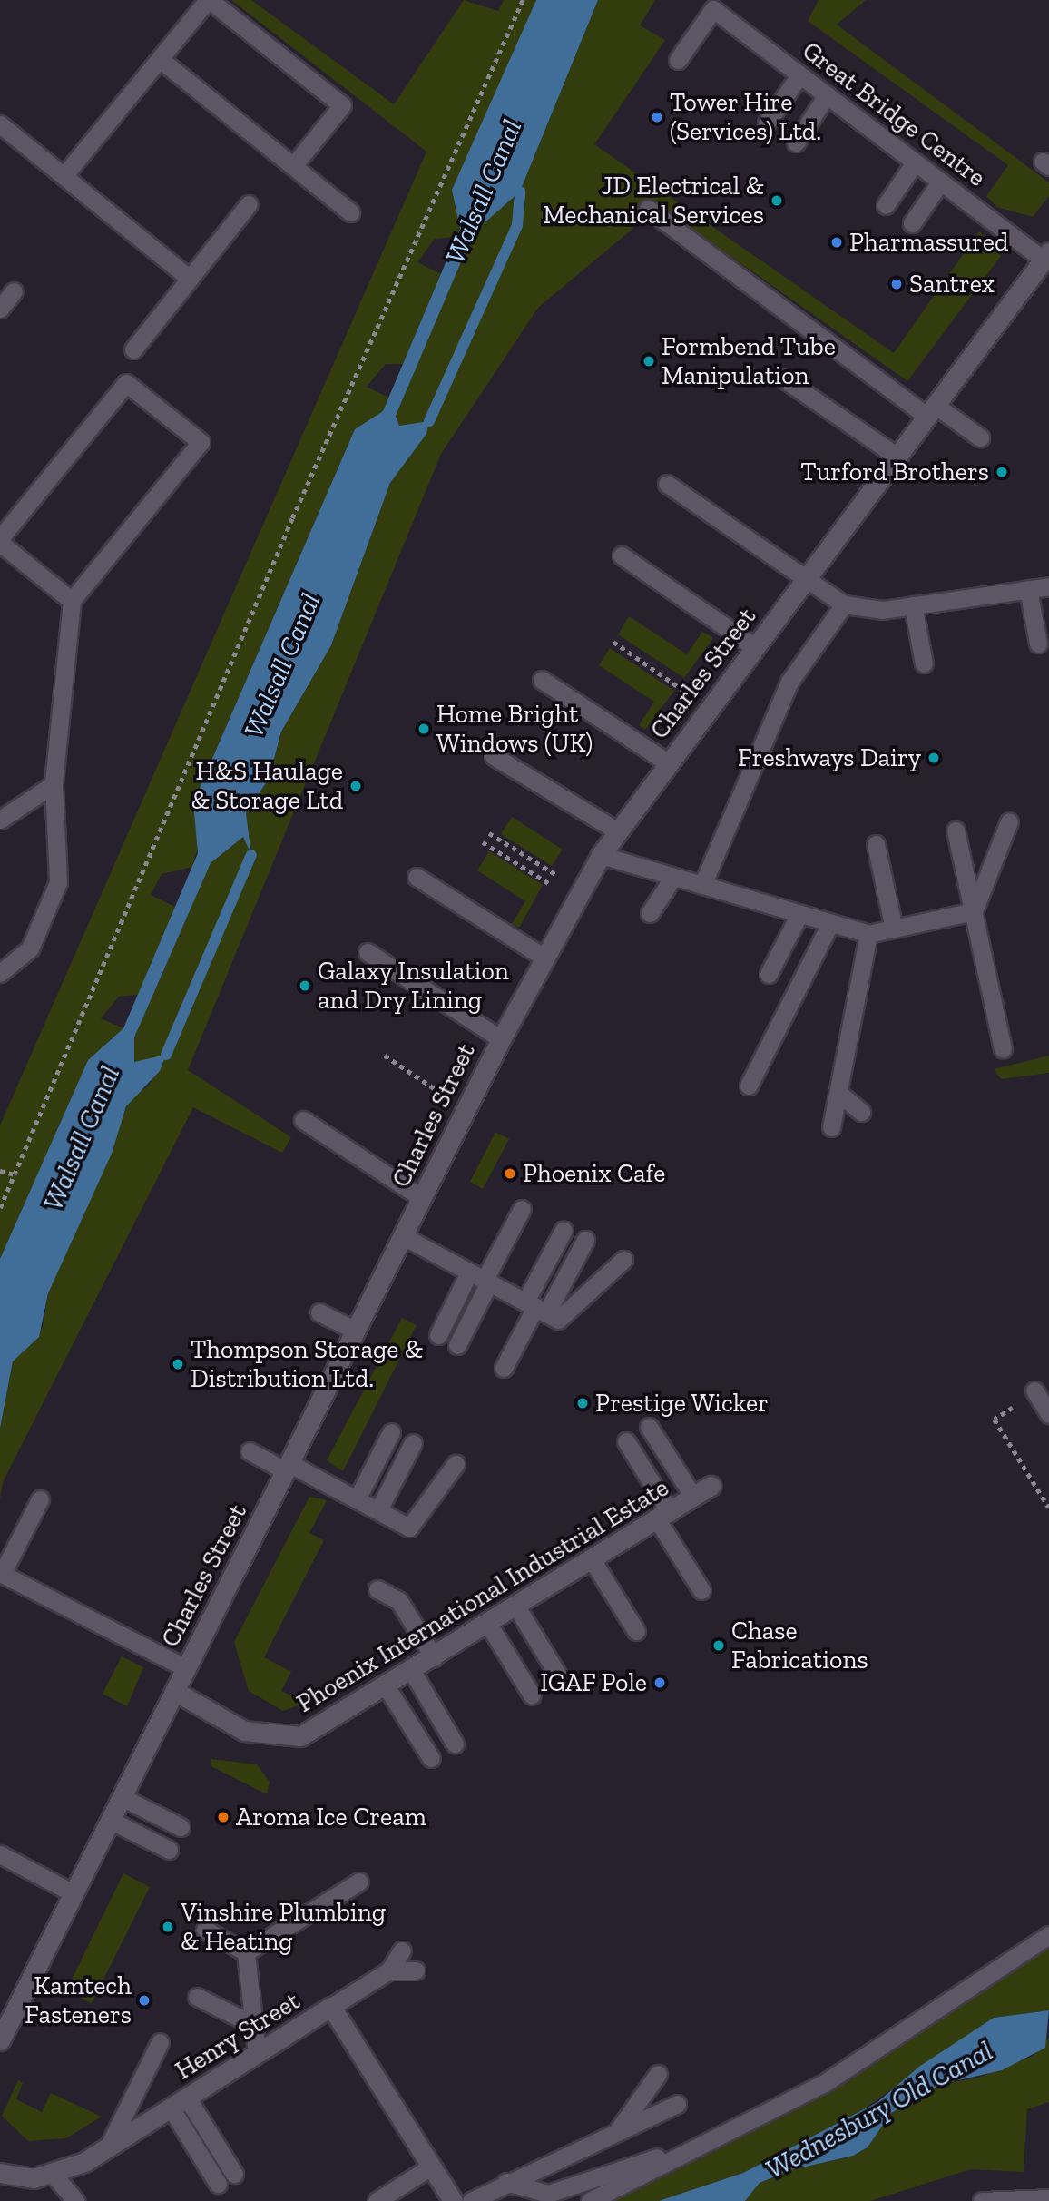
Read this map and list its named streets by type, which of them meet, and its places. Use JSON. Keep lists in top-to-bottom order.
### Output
{
  "streets": {
    "street": ["Charles Street", "Phoenix International Industrial Estate", "Henry Street"],
    "lane": ["Great Bridge Centre"]
  },
  "crossings": [
    ["Great Bridge Centre", "Charles Street"],
    ["Charles Street", "Phoenix International Industrial Estate"]
  ],
  "water": ["Walsall Canal", "Wednesbury Old Canal"],
  "places": [
    "Tower Hire (Services) Ltd.",
    "JD Electrical & Mechanical Services",
    "Pharmassured",
    "Santrex",
    "Formbend Tube Manipulation",
    "Turford Brothers",
    "Home Bright Windows (UK)",
    "Freshways Dairy",
    "H&S Haulage & Storage Ltd",
    "Galaxy Insulation and Dry Lining",
    "Phoenix Cafe",
    "Thompson Storage & Distribution Ltd.",
    "Prestige Wicker",
    "Chase Fabrications",
    "IGAF Pole",
    "Aroma Ice Cream",
    "Vinshire Plumbing & Heating",
    "Kamtech Fasteners"
  ]
}
